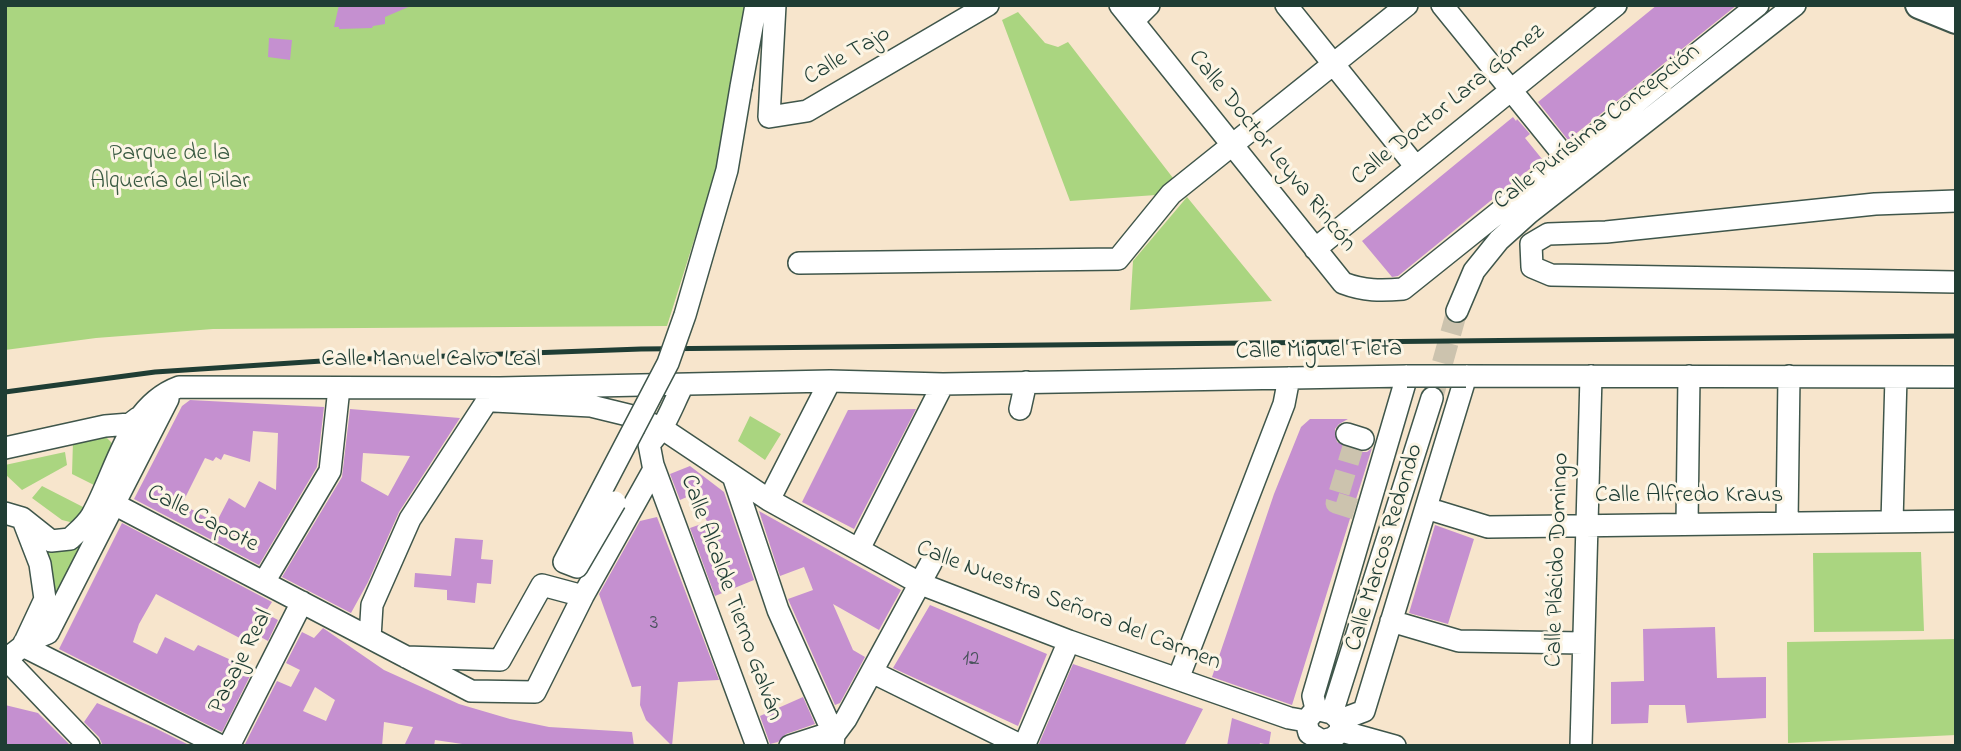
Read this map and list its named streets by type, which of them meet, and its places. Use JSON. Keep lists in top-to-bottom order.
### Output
{
  "streets": {
    "street": [
      "Calle Tajo",
      "Calle Doctor Lara Gómez",
      "Calle Purísima Concepción",
      "Calle Doctor Leyva Rincón",
      "Calle Miguel Fleta",
      "Calle Manuel Calvo Leal",
      "Calle Alfredo Kraus",
      "Calle Capote",
      "Calle Marcos Redondo",
      "Calle Plácido Domingo",
      "Calle Alcalde Tierno Galván",
      "Calle Nuestra Señora del Carmen",
      "Pasaje Real"
    ]
  },
  "crossings": [
    ["Calle Doctor Lara Gómez", "Calle Doctor Leyva Rincón"],
    ["Calle Miguel Fleta", "Calle Manuel Calvo Leal"],
    ["Calle Miguel Fleta", "Calle Marcos Redondo"],
    ["Calle Miguel Fleta", "Calle Plácido Domingo"],
    ["Calle Manuel Calvo Leal", "Calle Capote"],
    ["Calle Manuel Calvo Leal", "Calle Nuestra Señora del Carmen"],
    ["Calle Alfredo Kraus", "Calle Marcos Redondo"],
    ["Calle Alfredo Kraus", "Calle Plácido Domingo"],
    ["Calle Capote", "Calle Nuestra Señora del Carmen"],
    ["Calle Marcos Redondo", "Calle Nuestra Señora del Carmen"]
  ],
  "parks": ["Parque de la Alquería del Pilar"],
  "house_numbers": ["3", "12"]
}
